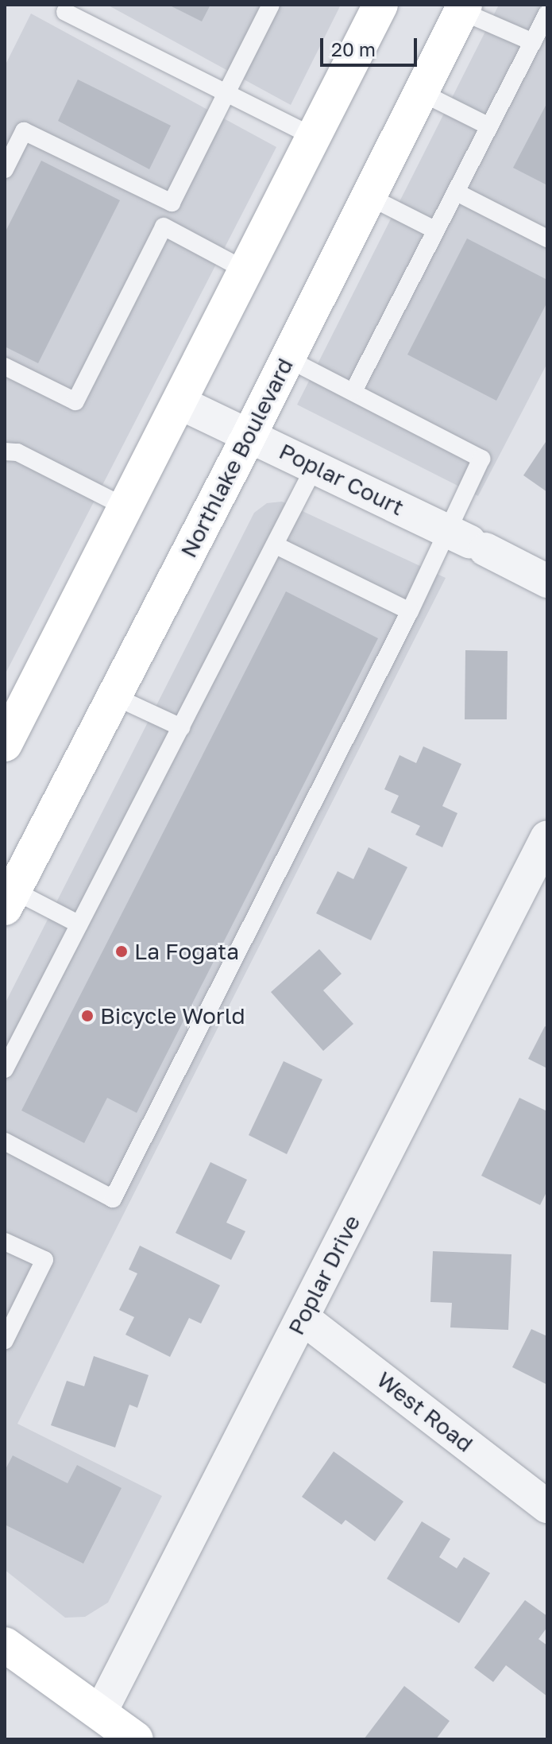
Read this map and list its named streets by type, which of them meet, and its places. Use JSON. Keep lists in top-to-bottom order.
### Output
{
  "streets": {
    "main road": ["Northlake Boulevard"],
    "street": ["Poplar Court", "Poplar Drive", "West Road"]
  },
  "crossings": [
    ["Northlake Boulevard", "Poplar Court"],
    ["Poplar Drive", "West Road"]
  ],
  "places": ["La Fogata", "Bicycle World"],
  "scale_bar": "20 m"
}
